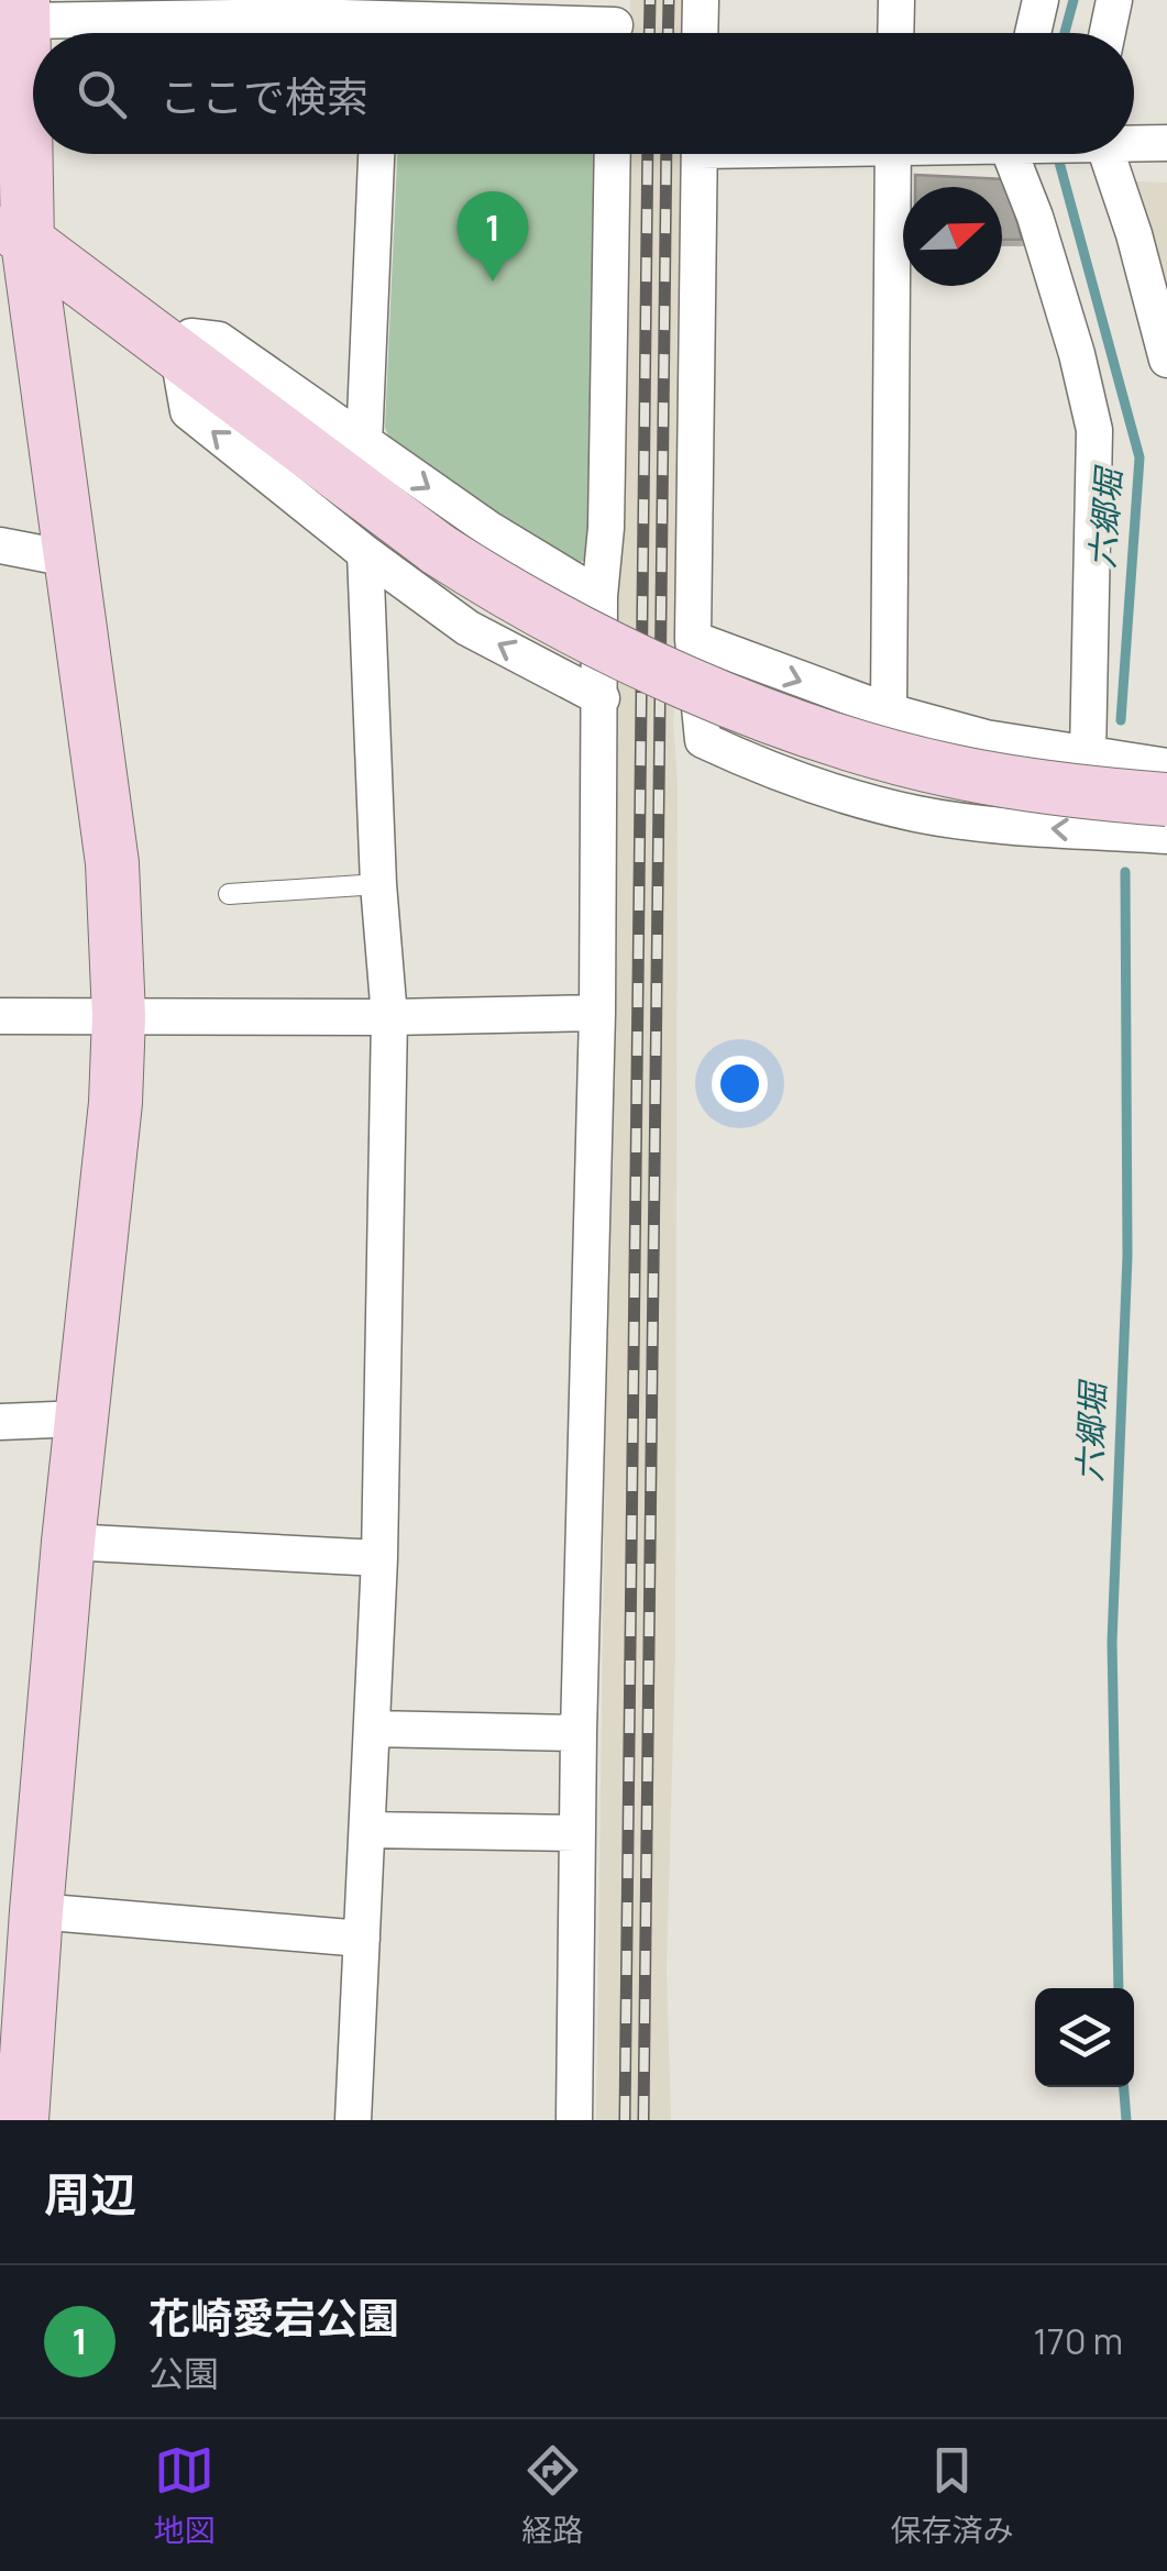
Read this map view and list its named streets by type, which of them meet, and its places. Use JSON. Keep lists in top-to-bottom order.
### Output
{
  "water": ["六郷堀"],
  "north": "right",
  "page": {
    "search": "ここで検索",
    "pins": "1",
    "heading": "周辺",
    "list": [
      {
        "mark": "1",
        "name": "花崎愛宕公園",
        "note": "公園",
        "value": "170 m"
      }
    ],
    "nav": ["地図", "経路", "保存済み"]
  }
}
